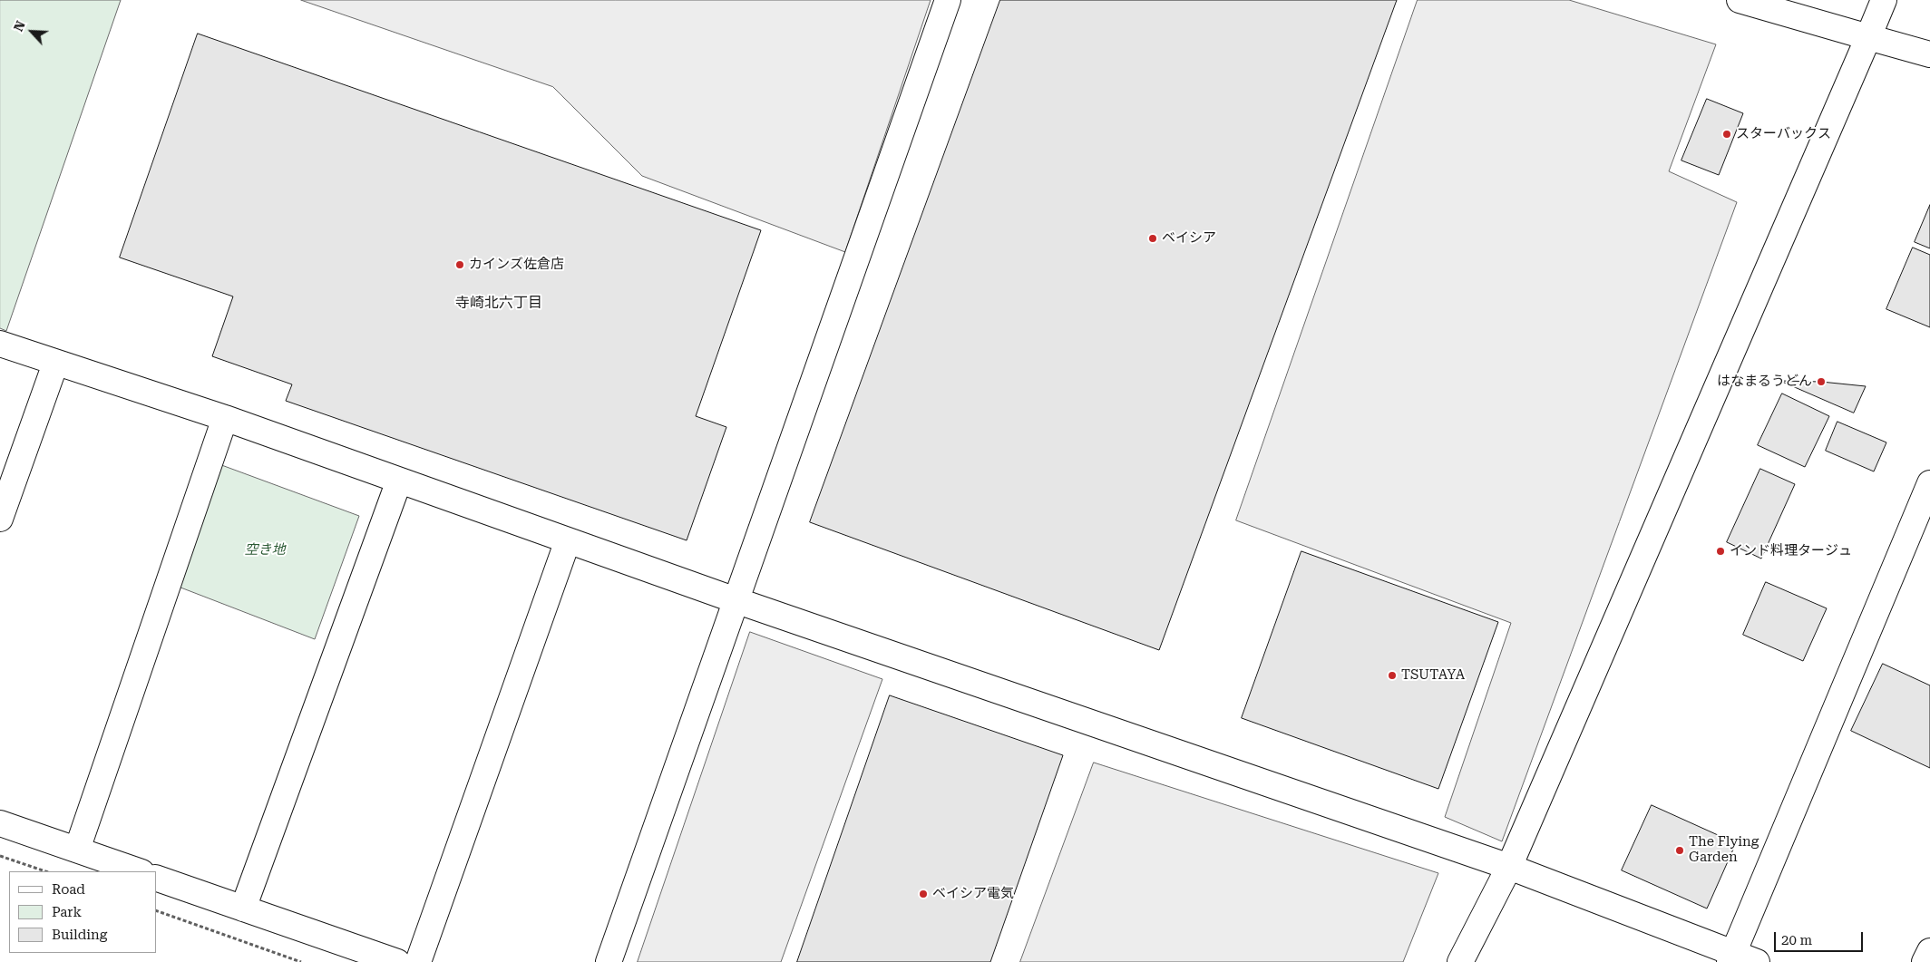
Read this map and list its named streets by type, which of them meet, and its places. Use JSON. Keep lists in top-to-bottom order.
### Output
{
  "districts": ["寺崎北六丁目"],
  "parks": ["空き地"],
  "places": [
    "スターバックス",
    "ベイシア",
    "カインズ佐倉店",
    "はなまるうどん",
    "インド料理タージュ",
    "TSUTAYA",
    "The Flying Garden",
    "ベイシア電気"
  ],
  "legend": ["Road", "Park", "Building"],
  "scale_bar": "20 m",
  "north": "top left"
}
